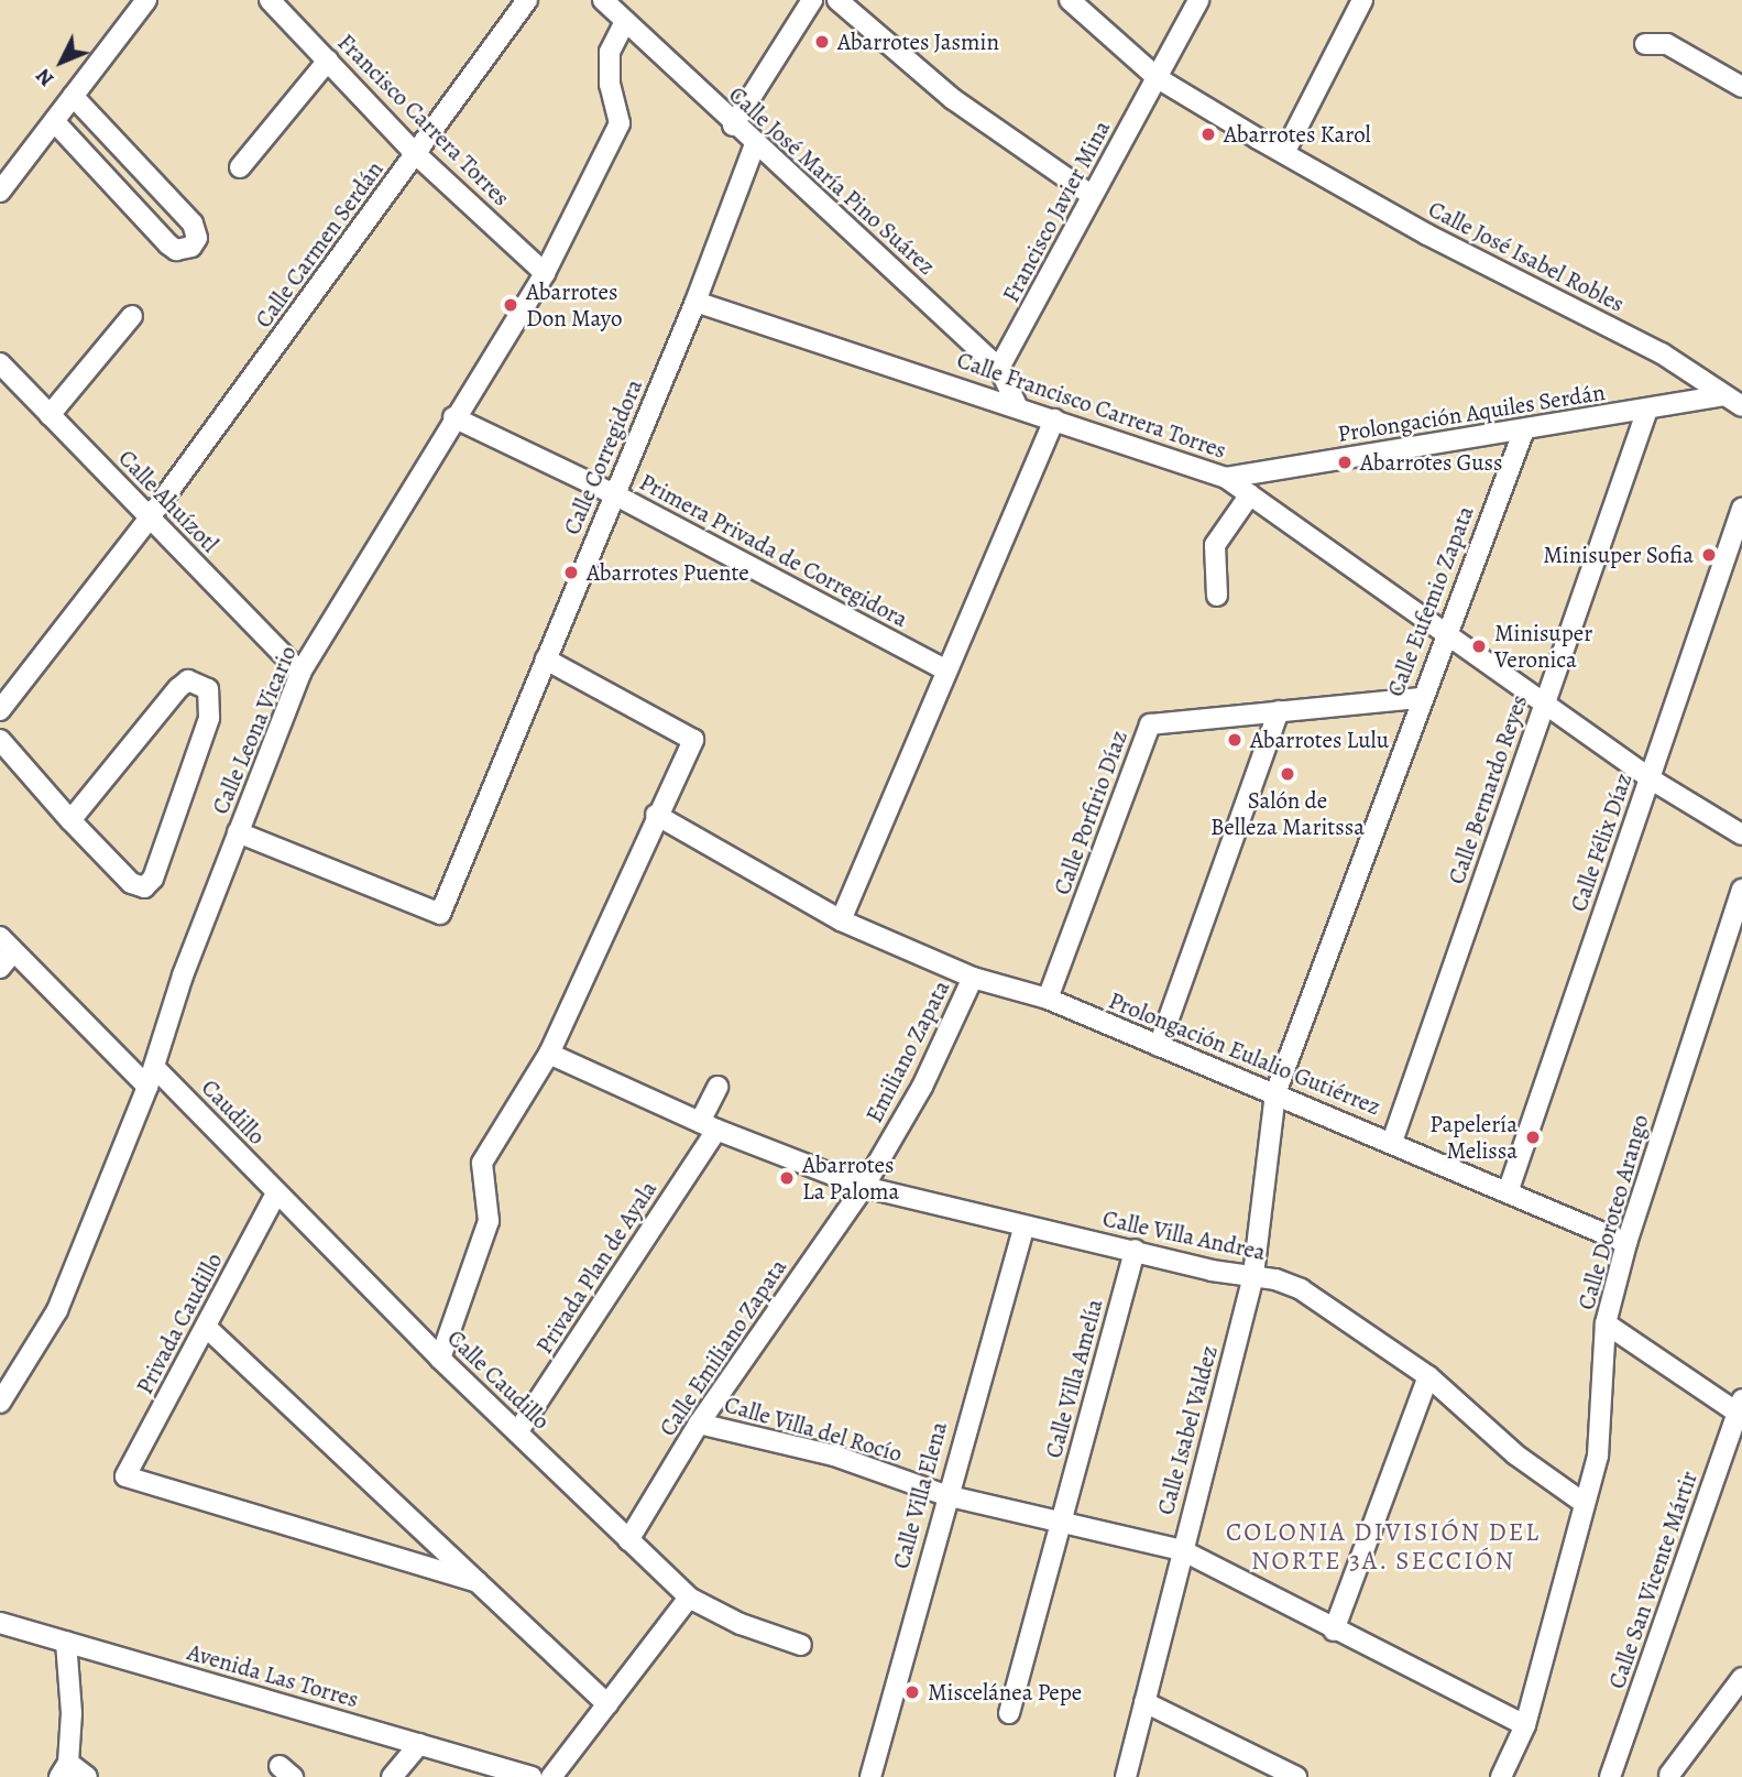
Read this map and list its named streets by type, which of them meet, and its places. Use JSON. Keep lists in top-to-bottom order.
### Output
{
  "streets": {
    "street": [
      "Francisco Carrera Torres",
      "Calle José María Pino Suárez",
      "Francisco Javier Mina",
      "Calle Carmen Serdán",
      "Calle José Isabel Robles",
      "Calle Francisco Carrera Torres",
      "Prolongación Aquiles Serdán",
      "Calle Corregidora",
      "Calle Ahuízotl",
      "Primera Privada de Corregidora",
      "Calle Eufemio Zapata",
      "Calle Leona Vicario",
      "Calle Bernardo Reyes",
      "Calle Porfirio Díaz",
      "Calle Félix Díaz",
      "Emiliano Zapata",
      "Prolongación Eulalio Gutiérrez",
      "Caudillo",
      "Calle Doroteo Arango",
      "Calle Villa Andrea",
      "Privada Plan de Ayala",
      "Privada Caudillo",
      "Calle Emiliano Zapata",
      "Calle Villa Amelía",
      "Calle Caudillo",
      "Calle Villa del Rocío",
      "Calle Isabel Valdez",
      "Calle Villa Elena",
      "Calle San Vicente Mártir",
      "Avenida Las Torres"
    ]
  },
  "crossings": [
    ["Francisco Carrera Torres", "Calle Carmen Serdán"],
    ["Francisco Carrera Torres", "Calle Leona Vicario"],
    ["Calle José María Pino Suárez", "Francisco Javier Mina"],
    ["Calle José María Pino Suárez", "Calle Francisco Carrera Torres"],
    ["Calle José María Pino Suárez", "Calle Corregidora"],
    ["Calle José María Pino Suárez", "Calle Leona Vicario"],
    ["Calle Carmen Serdán", "Calle Ahuízotl"],
    ["Calle José Isabel Robles", "Prolongación Aquiles Serdán"],
    ["Calle Francisco Carrera Torres", "Prolongación Aquiles Serdán"],
    ["Calle Francisco Carrera Torres", "Calle Corregidora"],
    ["Calle Francisco Carrera Torres", "Calle Eufemio Zapata"],
    ["Calle Francisco Carrera Torres", "Calle Bernardo Reyes"],
    ["Calle Francisco Carrera Torres", "Calle Félix Díaz"],
    ["Prolongación Aquiles Serdán", "Calle Eufemio Zapata"],
    ["Prolongación Aquiles Serdán", "Calle Bernardo Reyes"],
    ["Calle Corregidora", "Primera Privada de Corregidora"],
    ["Calle Corregidora", "Calle Leona Vicario"],
    ["Calle Ahuízotl", "Calle Leona Vicario"],
    ["Primera Privada de Corregidora", "Calle Leona Vicario"],
    ["Calle Eufemio Zapata", "Calle Porfirio Díaz"],
    ["Calle Eufemio Zapata", "Prolongación Eulalio Gutiérrez"],
    ["Calle Eufemio Zapata", "Calle Isabel Valdez"],
    ["Calle Leona Vicario", "Caudillo"],
    ["Calle Bernardo Reyes", "Prolongación Eulalio Gutiérrez"],
    ["Calle Porfirio Díaz", "Prolongación Eulalio Gutiérrez"],
    ["Calle Félix Díaz", "Prolongación Eulalio Gutiérrez"],
    ["Emiliano Zapata", "Prolongación Eulalio Gutiérrez"],
    ["Emiliano Zapata", "Calle Villa Andrea"],
    ["Emiliano Zapata", "Calle Emiliano Zapata"],
    ["Prolongación Eulalio Gutiérrez", "Calle Doroteo Arango"],
    ["Prolongación Eulalio Gutiérrez", "Calle Isabel Valdez"],
    ["Caudillo", "Privada Caudillo"],
    ["Caudillo", "Calle Caudillo"],
    ["Calle Doroteo Arango", "Calle Villa Andrea"],
    ["Calle Doroteo Arango", "Calle Villa del Rocío"],
    ["Calle Villa Andrea", "Privada Plan de Ayala"],
    ["Calle Villa Andrea", "Calle Emiliano Zapata"],
    ["Calle Villa Andrea", "Calle Villa Amelía"],
    ["Calle Villa Andrea", "Calle Isabel Valdez"],
    ["Calle Villa Andrea", "Calle Villa Elena"],
    ["Privada Plan de Ayala", "Calle Caudillo"],
    ["Privada Caudillo", "Calle Caudillo"],
    ["Calle Emiliano Zapata", "Calle Caudillo"],
    ["Calle Emiliano Zapata", "Calle Villa del Rocío"],
    ["Calle Villa Amelía", "Calle Villa del Rocío"],
    ["Calle Villa del Rocío", "Calle Isabel Valdez"],
    ["Calle Villa del Rocío", "Calle Villa Elena"]
  ],
  "districts": ["COLONIA DIVISIÓN DEL NORTE 3A. SECCIÓN"],
  "places": [
    "Abarrotes Jasmin",
    "Abarrotes Karol",
    "Abarrotes Don Mayo",
    "Abarrotes Guss",
    "Minisuper Sofia",
    "Abarrotes Puente",
    "Minisuper Veronica",
    "Abarrotes Lulu",
    "Salón de Belleza Maritssa",
    "Papelería Melissa",
    "Abarrotes La Paloma",
    "Miscelánea Pepe"
  ],
  "north": "bottom left"
}
